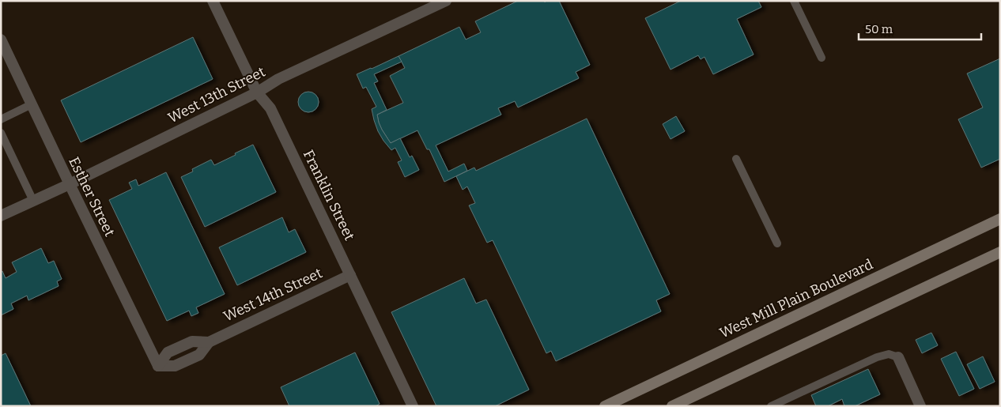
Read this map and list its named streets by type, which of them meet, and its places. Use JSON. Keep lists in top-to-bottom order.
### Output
{
  "streets": {
    "main road": ["West Mill Plain Boulevard"],
    "street": [
      "West 13th Street",
      "Franklin Street",
      "Esther Street",
      "West 14th Street"
    ]
  },
  "crossings": [
    ["West 13th Street", "Franklin Street"],
    ["West 13th Street", "Esther Street"],
    ["Franklin Street", "West 14th Street"],
    ["Esther Street", "West 14th Street"]
  ],
  "scale_bar": "50 m"
}
